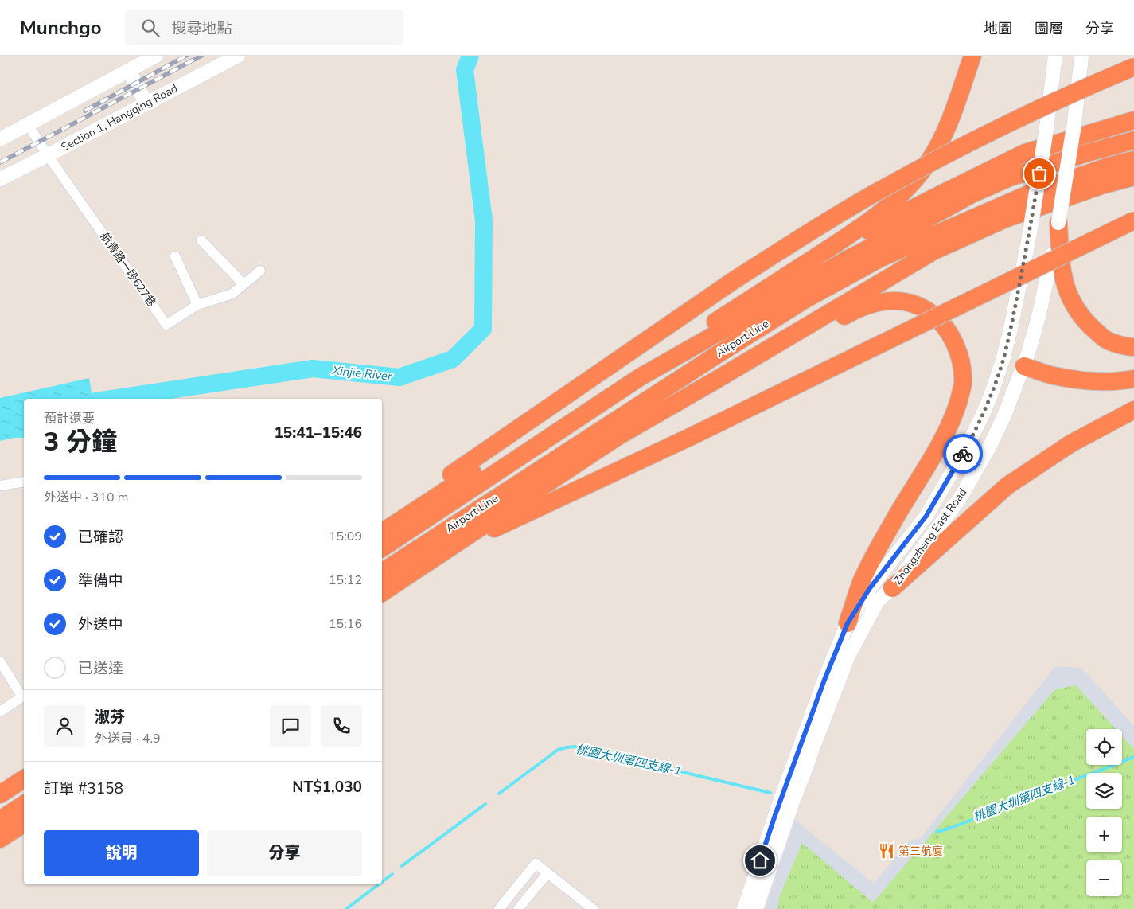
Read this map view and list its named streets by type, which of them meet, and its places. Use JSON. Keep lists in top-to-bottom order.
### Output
{
  "streets": {
    "highway": ["Airport Line"],
    "main road": ["Section 1, Hangqing Road", "Zhongzheng East Road"],
    "street": ["航青路一段627巷"]
  },
  "crossings": [
    ["Section 1, Hangqing Road", "航青路一段627巷"]
  ],
  "water": ["Xinjie River", "桃園大圳第四支線-1"],
  "places": {
    "restaurant": ["第三航廈"]
  },
  "page": {
    "header": "Munchgo",
    "search": "搜尋地點",
    "nav": ["地圖", "圖層", "分享"],
    "heading": ["3 分鐘", "預計還要", "15:41–15:46"],
    "panel": [
      "淑芬",
      "外送員 · 4.9",
      "訂單 #3158",
      "NT$1,030"
    ],
    "bar": "外送中 · 310 m",
    "list": [
      ["已確認", "15:09"],
      ["準備中", "15:12"],
      ["外送中", "15:16"],
      "已送達"
    ],
    "map_buttons": ["+", "−"],
    "buttons": ["說明", "分享"]
  }
}
